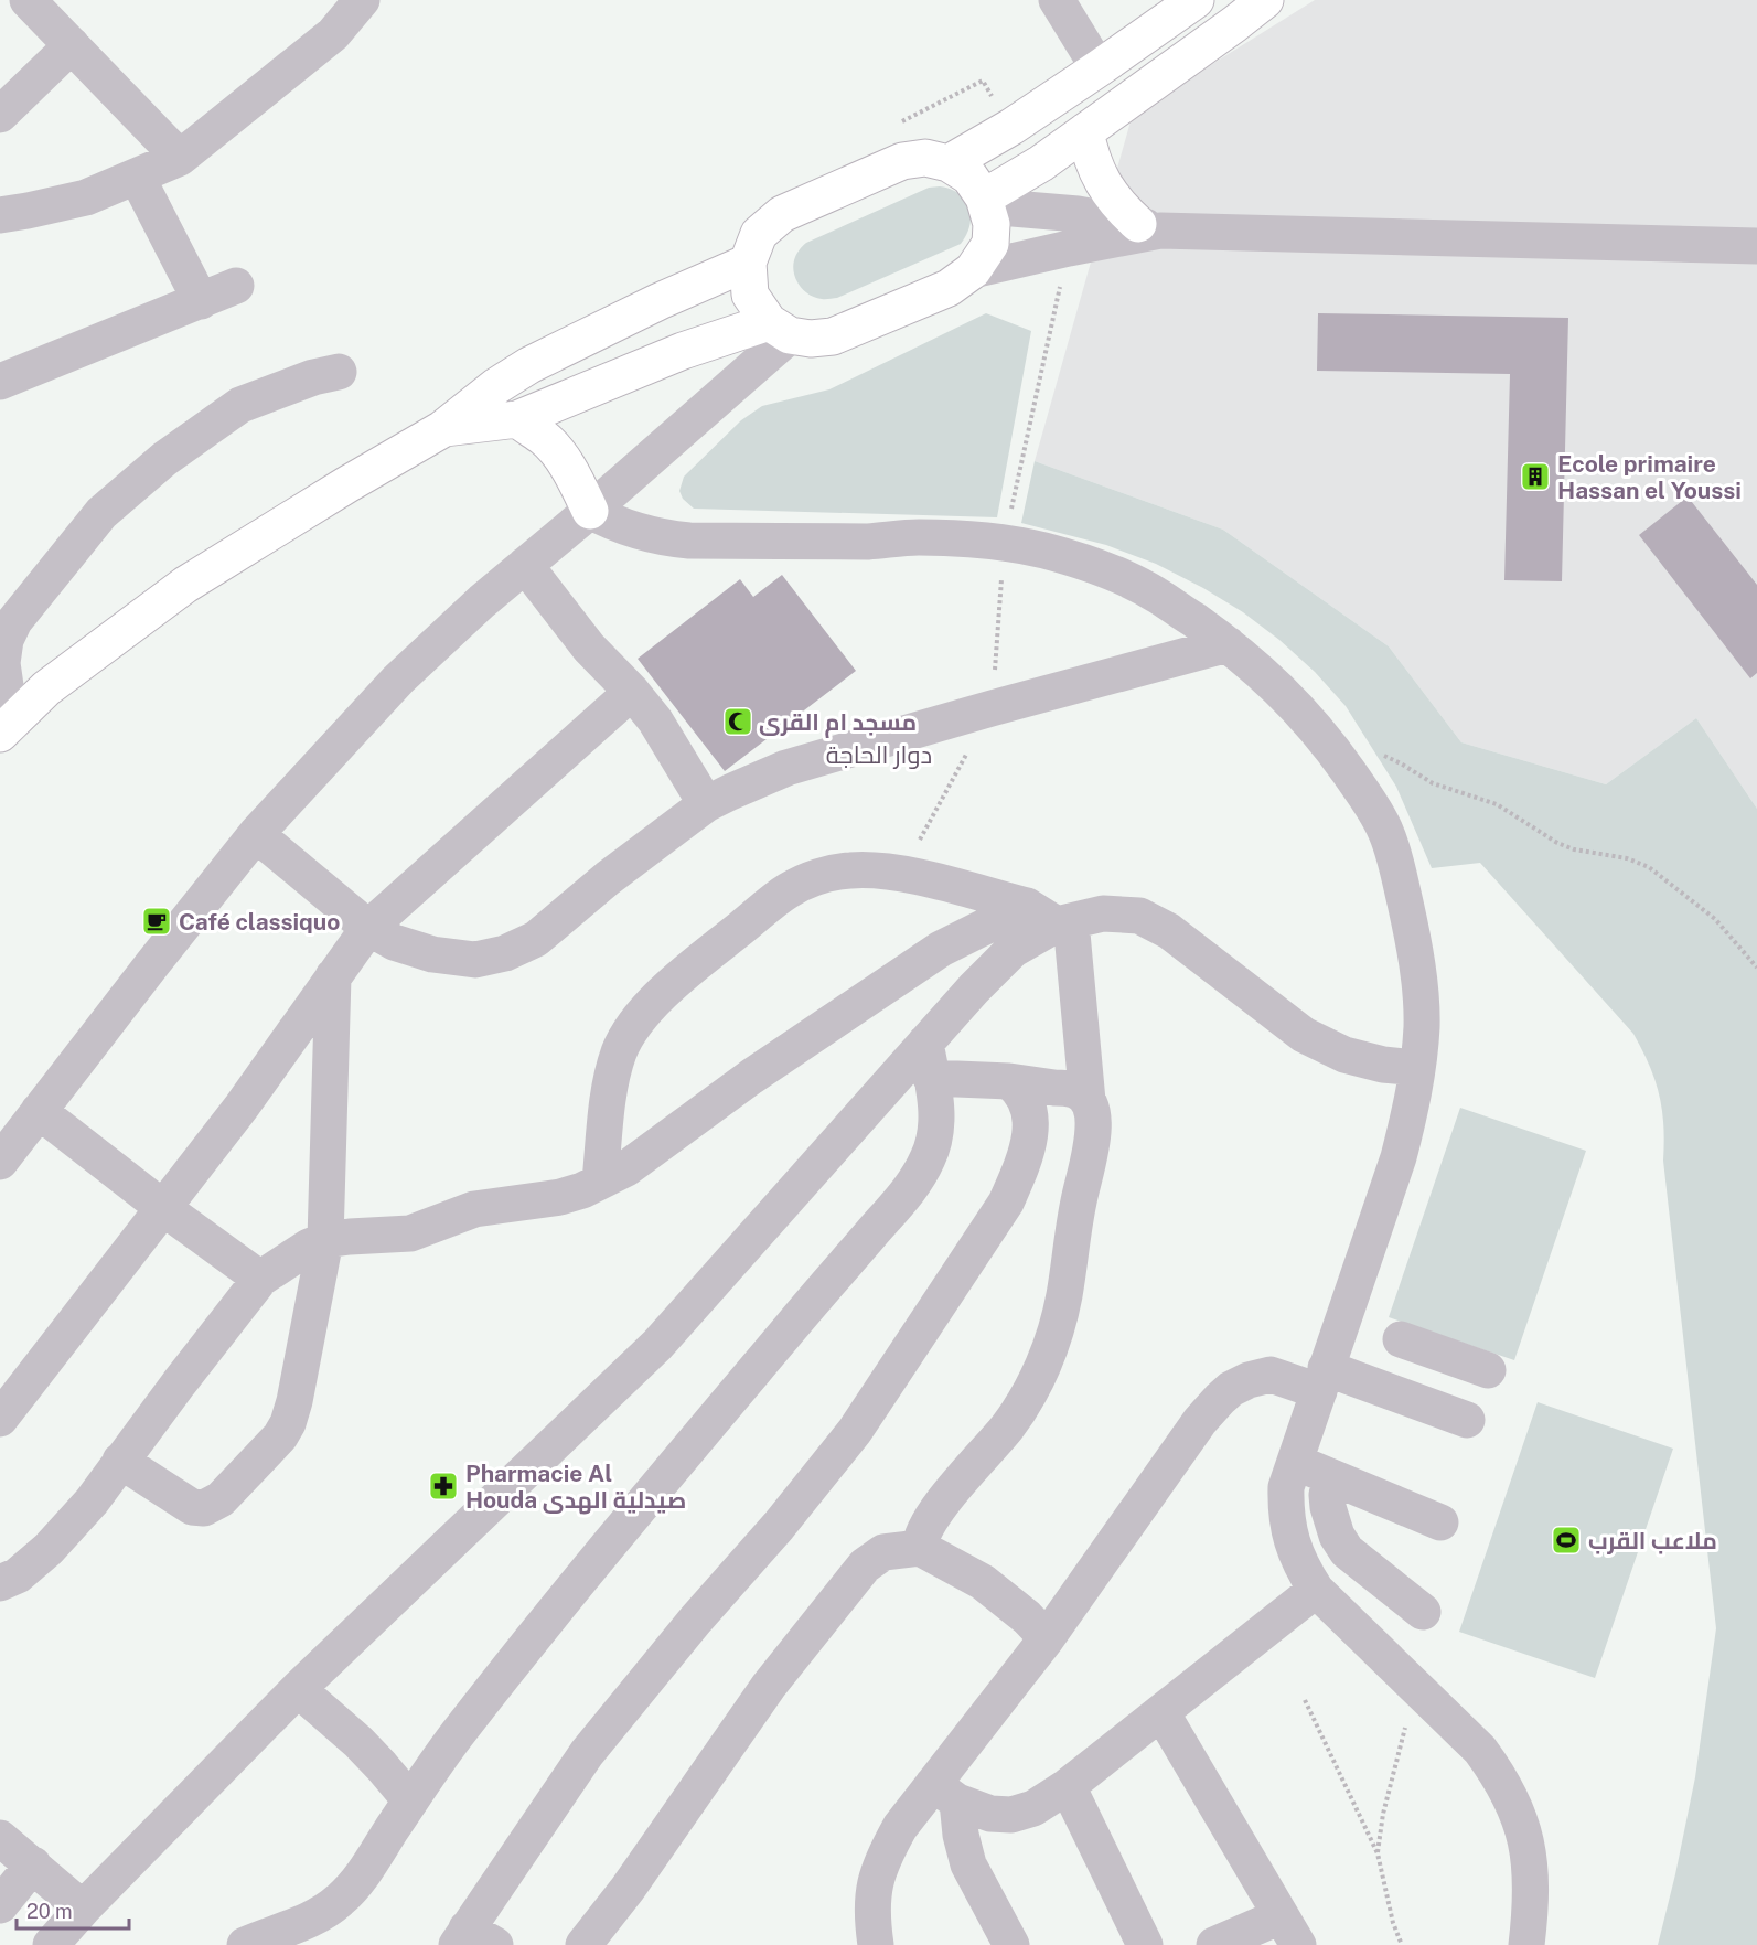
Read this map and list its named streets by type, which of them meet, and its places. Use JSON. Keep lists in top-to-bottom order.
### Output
{
  "districts": ["دوار الحاجة"],
  "places": {
    "building": ["Ecole primaire Hassan el Youssi"],
    "mosque": ["مسجد ام القرى"],
    "cafe": ["Café classiquo"],
    "pharmacy": ["Pharmacie Al Houda صيدلية الهدى"],
    "sports": ["ملاعب القرب"]
  },
  "scale_bar": "20 m"
}
